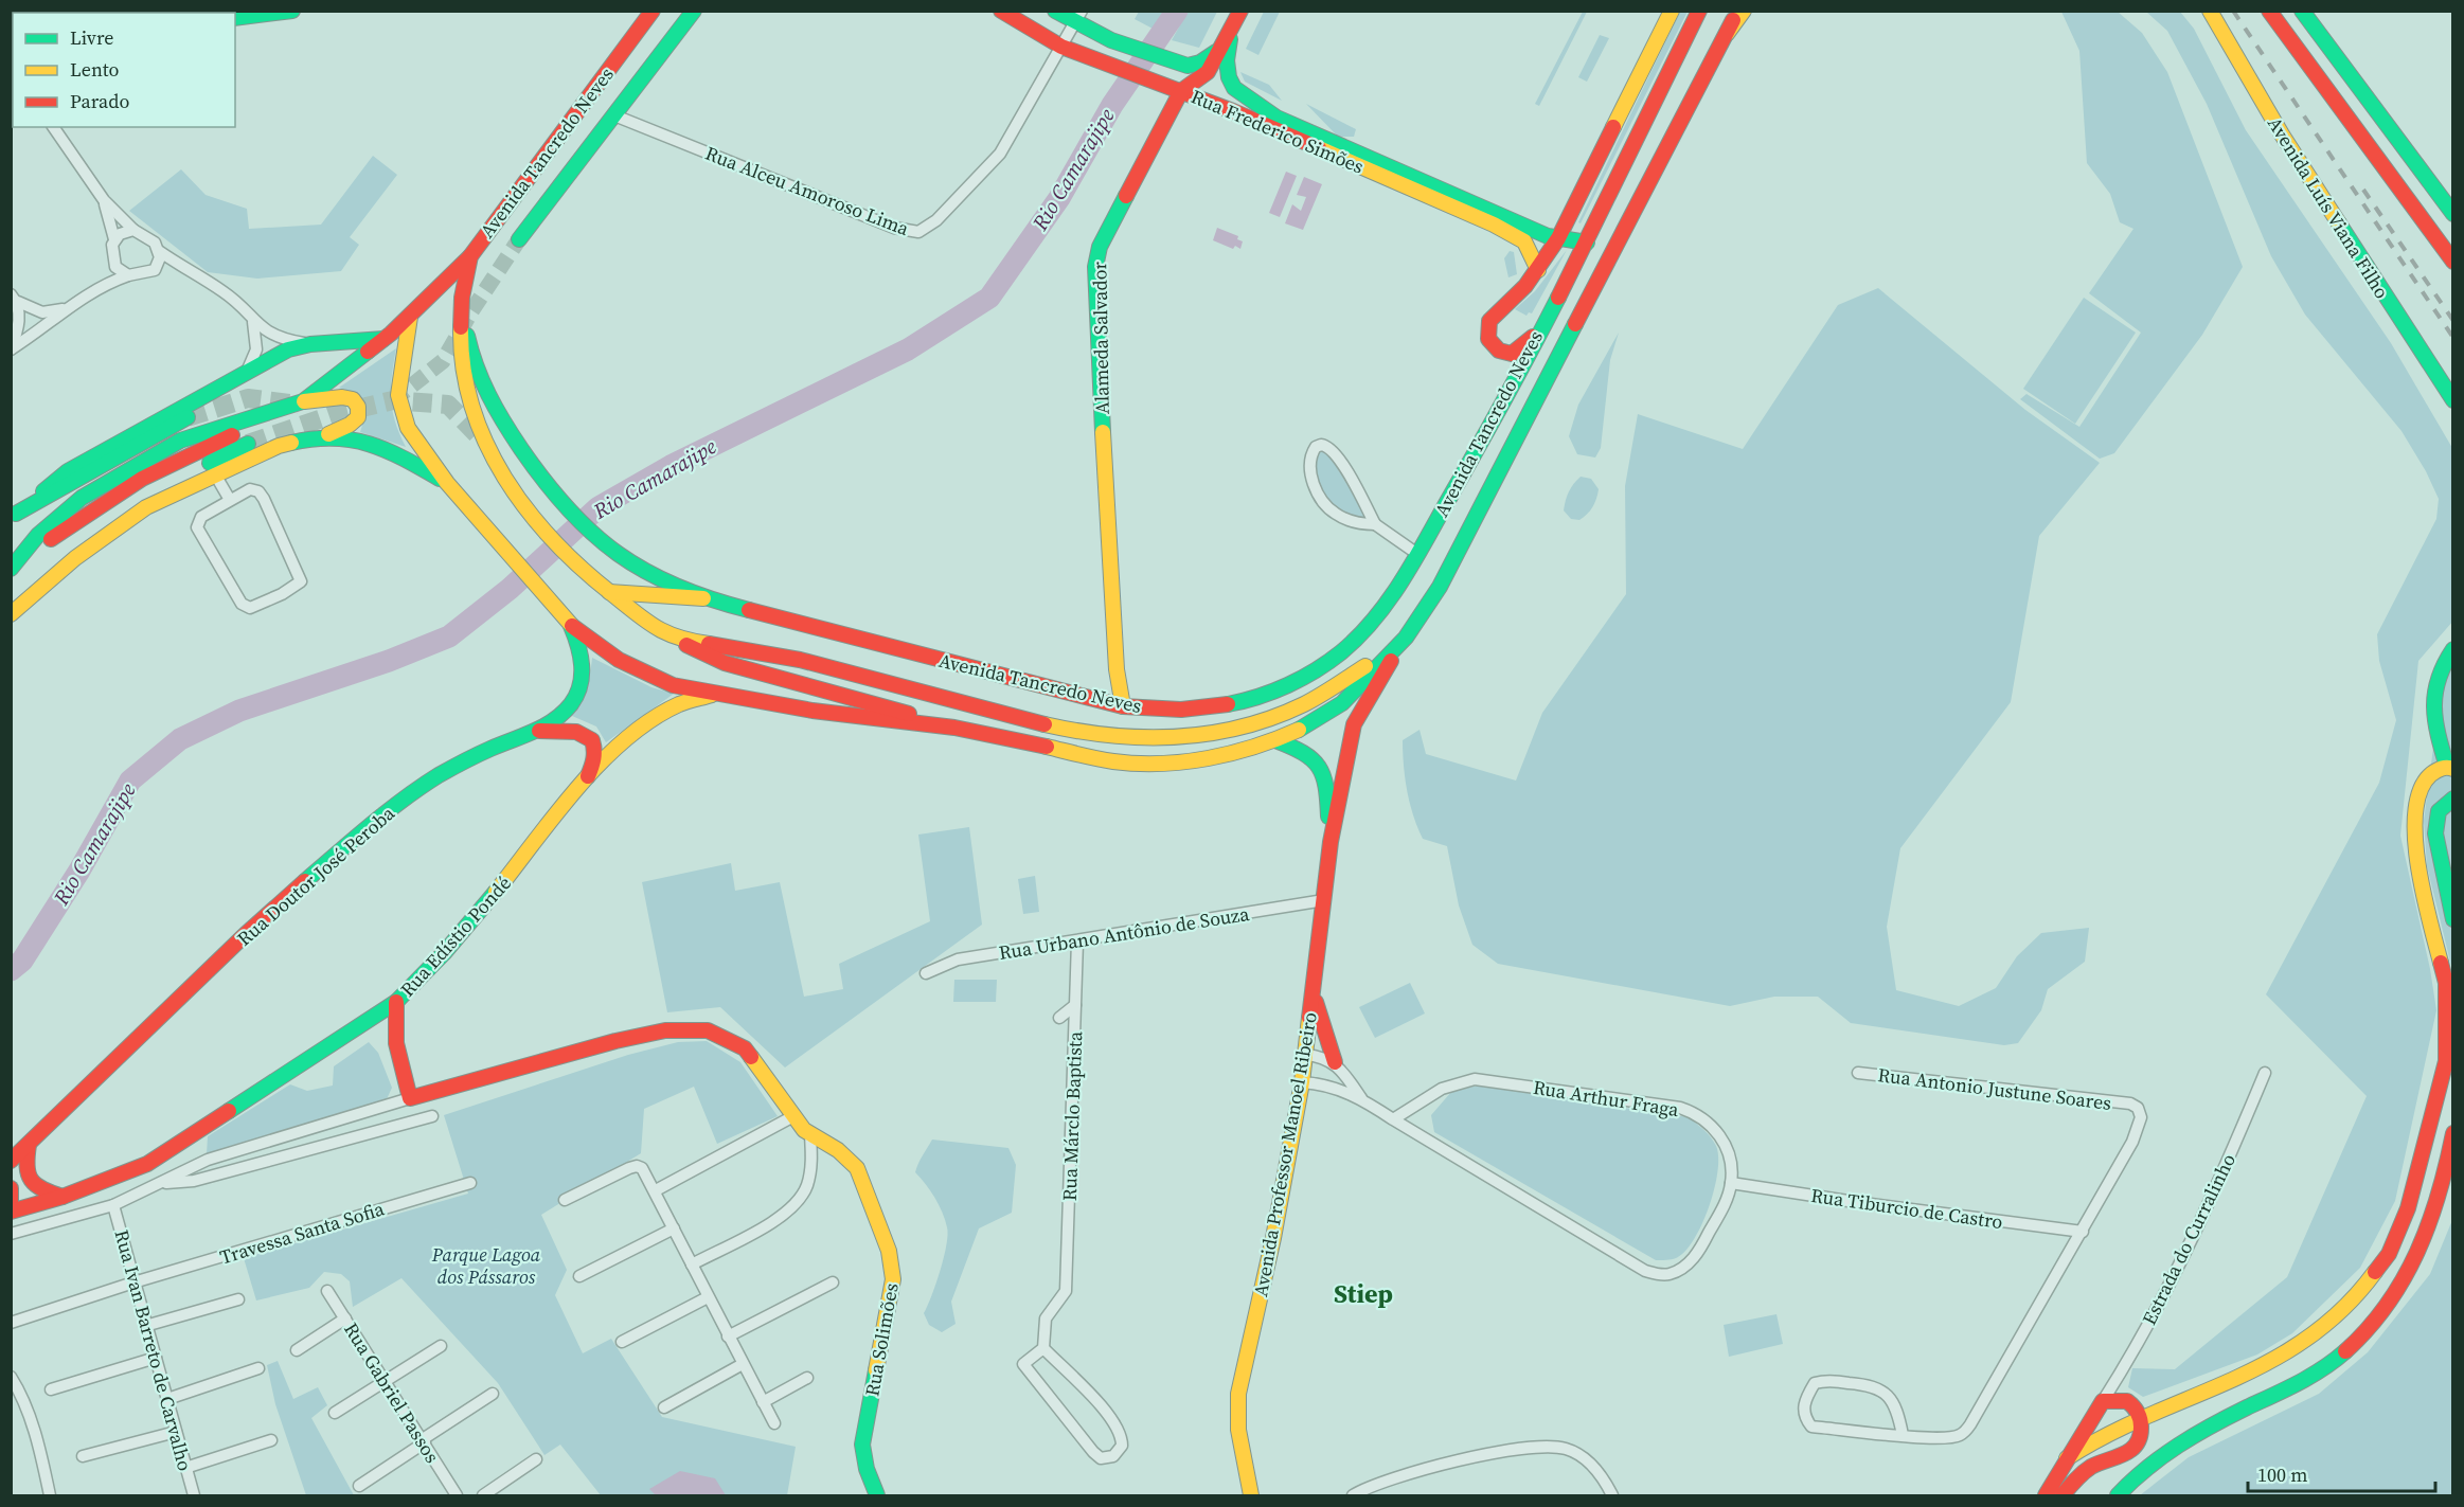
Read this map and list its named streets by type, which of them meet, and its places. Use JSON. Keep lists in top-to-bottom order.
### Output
{
  "streets": {
    "main road": [
      "Rua Frederico Simões",
      "Avenida Tancredo Neves",
      "Avenida Luís Viana Filho",
      "Alameda Salvador",
      "Rua Doutor José Peroba",
      "Rua Edístio Pondé",
      "Avenida Professor Manoel Ribeiro",
      "Rua Solimões"
    ],
    "street": [
      "Rua Alceu Amoroso Lima",
      "Rua Urbano Antônio de Souza",
      "Rua Antonio Justune Soares",
      "Rua Arthur Fraga",
      "Rua Márclo Baptista",
      "Rua Tiburcio de Castro",
      "Travessa Santa Sofia",
      "Estrada do Curralinho",
      "Rua Ivan Barreto de Carvalho",
      "Rua Gabriel Passos"
    ]
  },
  "crossings": [
    ["Rua Frederico Simões", "Avenida Tancredo Neves"],
    ["Rua Frederico Simões", "Rua Alceu Amoroso Lima"],
    ["Rua Frederico Simões", "Alameda Salvador"],
    ["Avenida Tancredo Neves", "Rua Alceu Amoroso Lima"],
    ["Avenida Tancredo Neves", "Alameda Salvador"],
    ["Avenida Tancredo Neves", "Rua Doutor José Peroba"],
    ["Avenida Tancredo Neves", "Rua Edístio Pondé"],
    ["Avenida Tancredo Neves", "Avenida Professor Manoel Ribeiro"],
    ["Rua Urbano Antônio de Souza", "Rua Márclo Baptista"],
    ["Rua Urbano Antônio de Souza", "Avenida Professor Manoel Ribeiro"],
    ["Rua Antonio Justune Soares", "Rua Tiburcio de Castro"],
    ["Rua Arthur Fraga", "Avenida Professor Manoel Ribeiro"],
    ["Rua Arthur Fraga", "Rua Tiburcio de Castro"],
    ["Travessa Santa Sofia", "Rua Ivan Barreto de Carvalho"]
  ],
  "districts": ["Stiep"],
  "water": ["Rio Camarajipe"],
  "parks": ["Parque Lagoa dos Pássaros"],
  "legend": ["Livre", "Lento", "Parado"],
  "scale_bar": "100 m"
}
